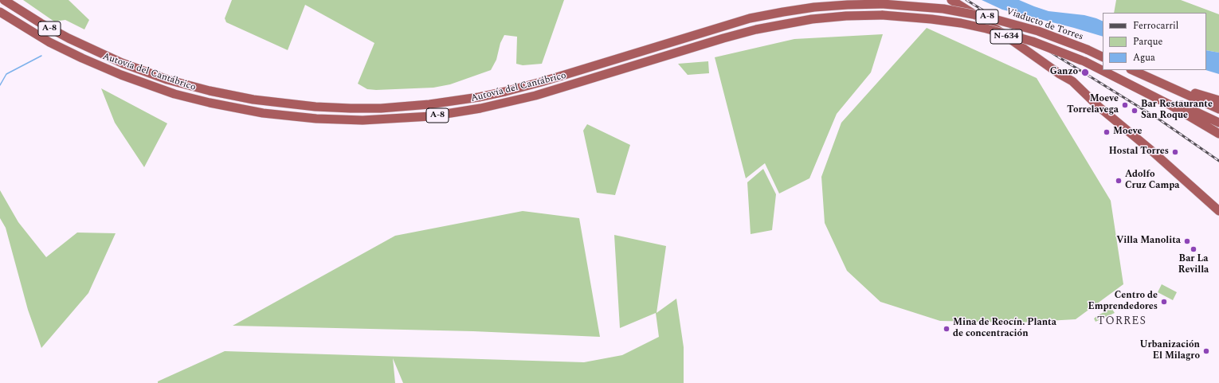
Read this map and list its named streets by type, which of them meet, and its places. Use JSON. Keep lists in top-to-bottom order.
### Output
{
  "streets": {
    "highway": [
      "A-8",
      "Viaducto de Torres",
      "N-634",
      "Autovía del Cantábrico"
    ]
  },
  "crossings": [
    ["A-8", "Viaducto de Torres"],
    ["Viaducto de Torres", "Autovía del Cantábrico"]
  ],
  "districts": ["TORRES"],
  "places": [
    "Ganzo",
    "Moeve Torrelavega",
    "Bar Restaurante San Roque",
    "Moeve",
    "Hostal Torres",
    "Adolfo Cruz Campa",
    "Villa Manolita",
    "Bar La Revilla",
    "Centro de Emprendedores",
    "Mina de Reocín. Planta de concentración",
    "Urbanización El Milagro"
  ],
  "legend": ["Ferrocarril", "Parque", "Agua"]
}
